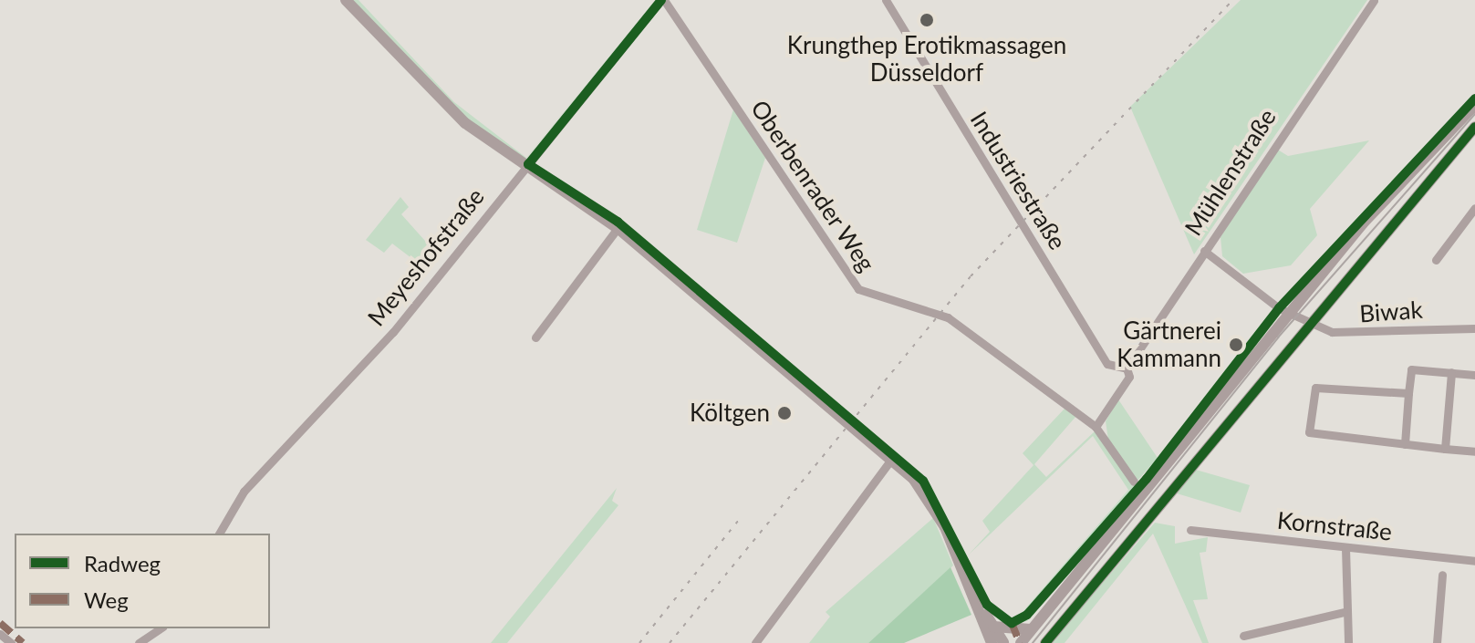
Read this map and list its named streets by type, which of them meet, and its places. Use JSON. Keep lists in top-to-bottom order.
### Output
{
  "streets": {
    "street": [
      "Mühlenstraße",
      "Industriestraße",
      "Oberbenrader Weg",
      "Meyeshofstraße",
      "Biwak",
      "Kornstraße"
    ]
  },
  "crossings": [
    ["Mühlenstraße", "Industriestraße"],
    ["Mühlenstraße", "Oberbenrader Weg"],
    ["Mühlenstraße", "Biwak"],
    ["Oberbenrader Weg", "Meyeshofstraße"]
  ],
  "places": ["Krungthep Erotikmassagen Düsseldorf", "Gärtnerei Kammann", "Költgen"],
  "legend": ["Radweg", "Weg"]
}
